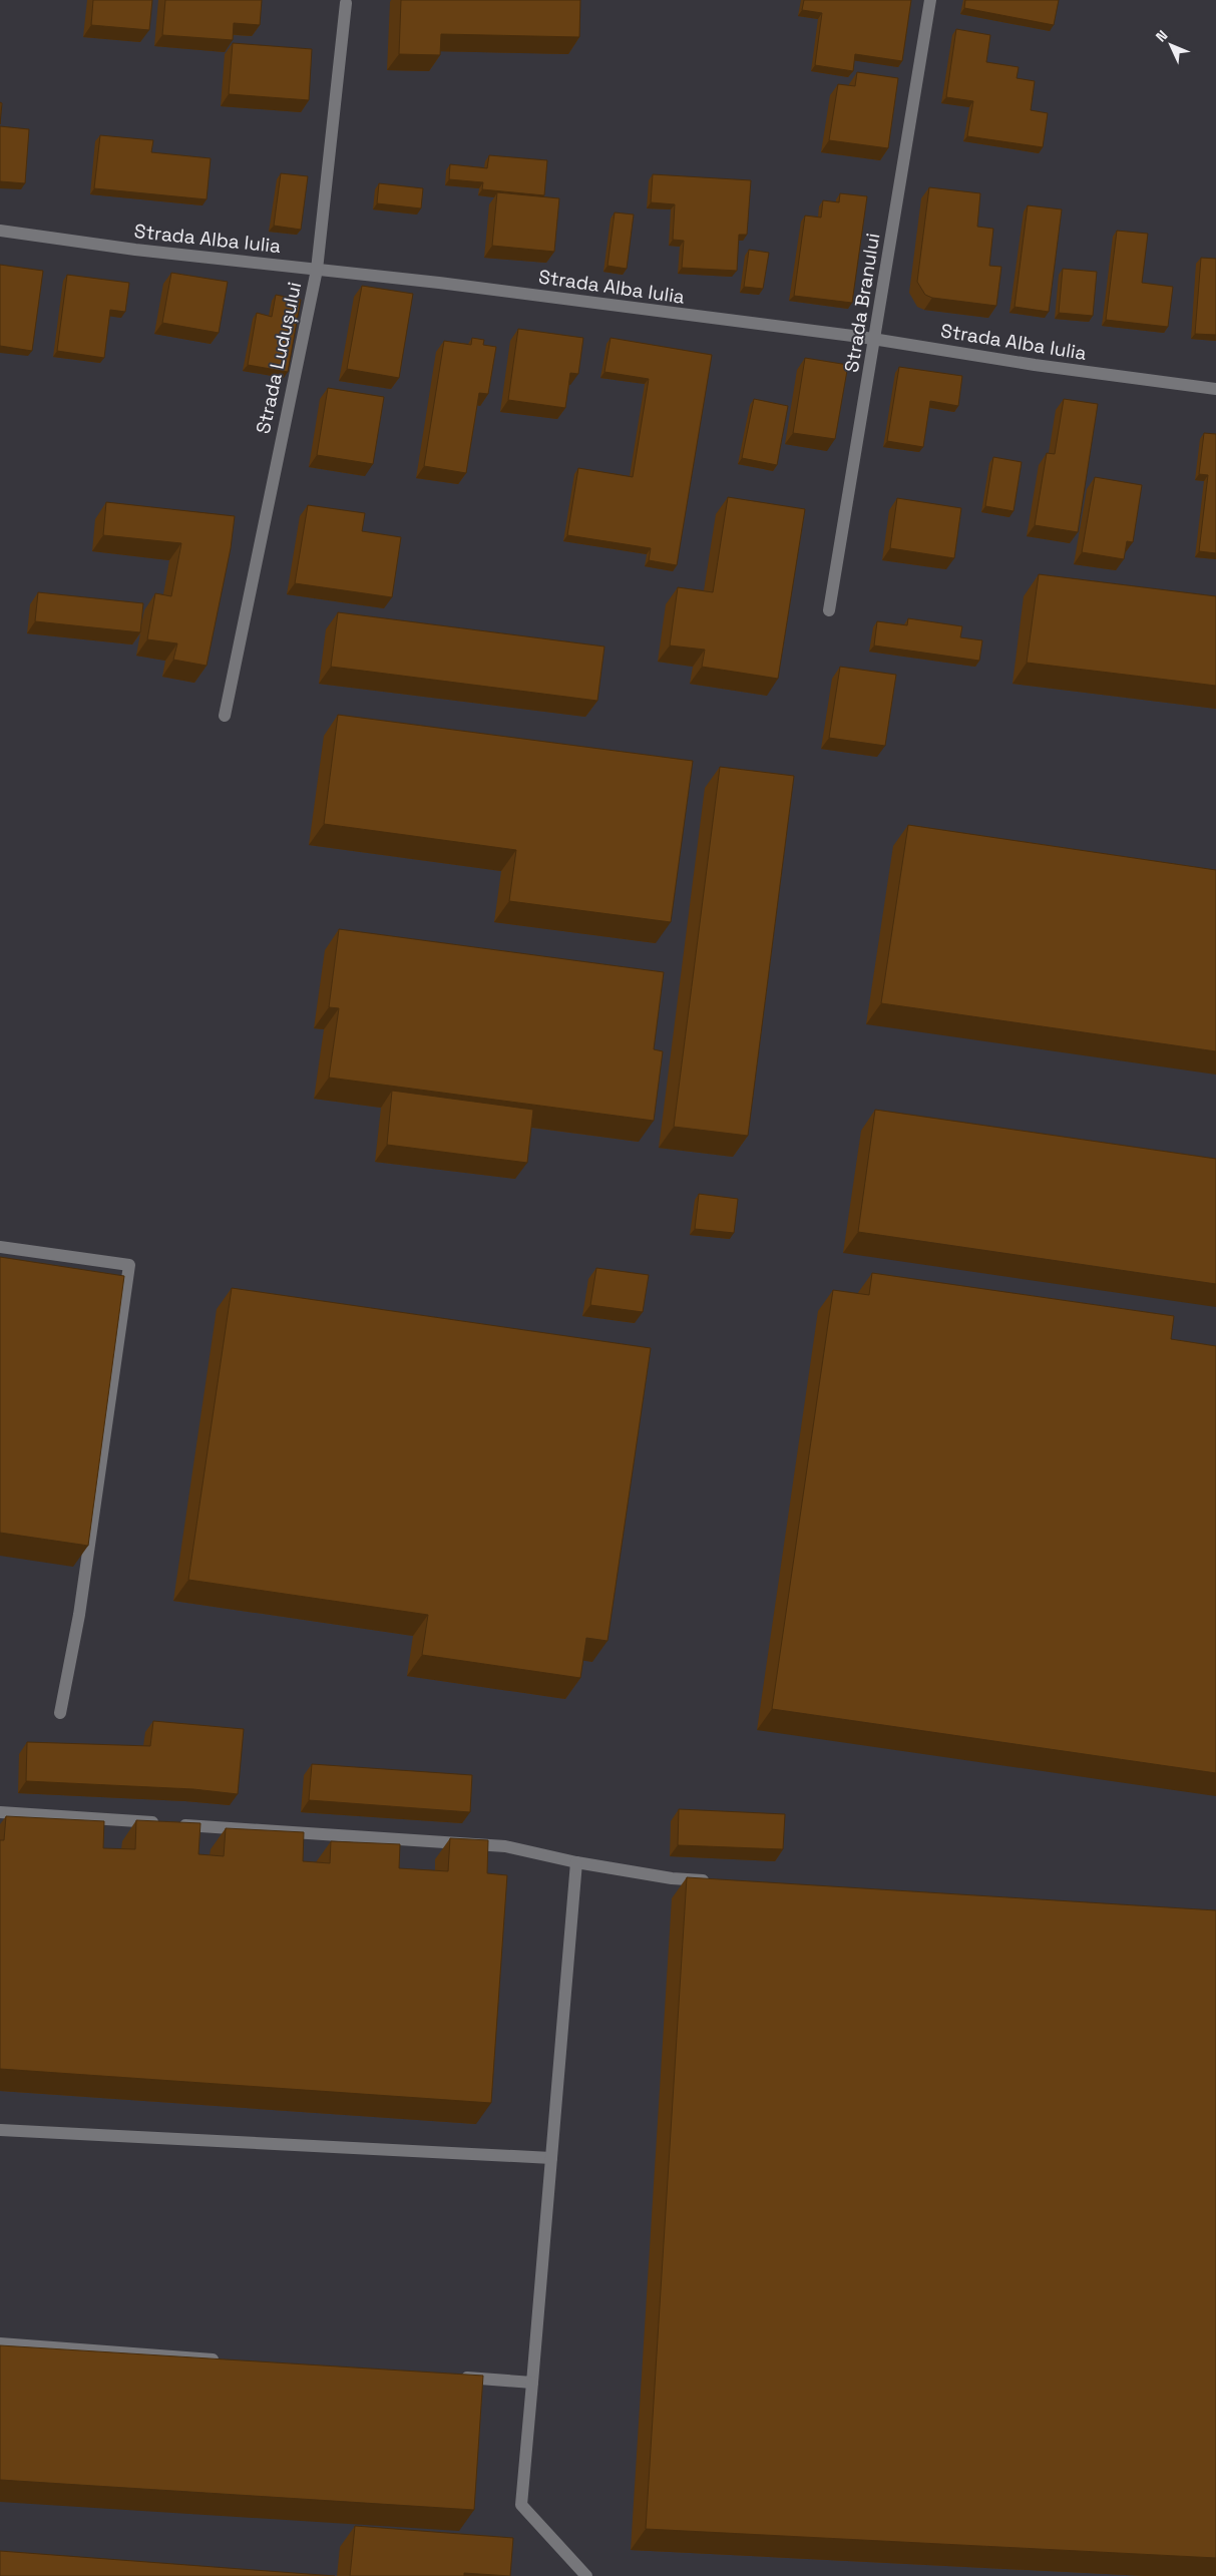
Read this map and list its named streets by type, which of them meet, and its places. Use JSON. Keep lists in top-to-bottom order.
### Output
{
  "streets": {
    "street": ["Strada Alba Iulia", "Strada Branului", "Strada Ludușului"]
  },
  "crossings": [
    ["Strada Alba Iulia", "Strada Branului"],
    ["Strada Alba Iulia", "Strada Ludușului"]
  ],
  "north": "top left"
}
